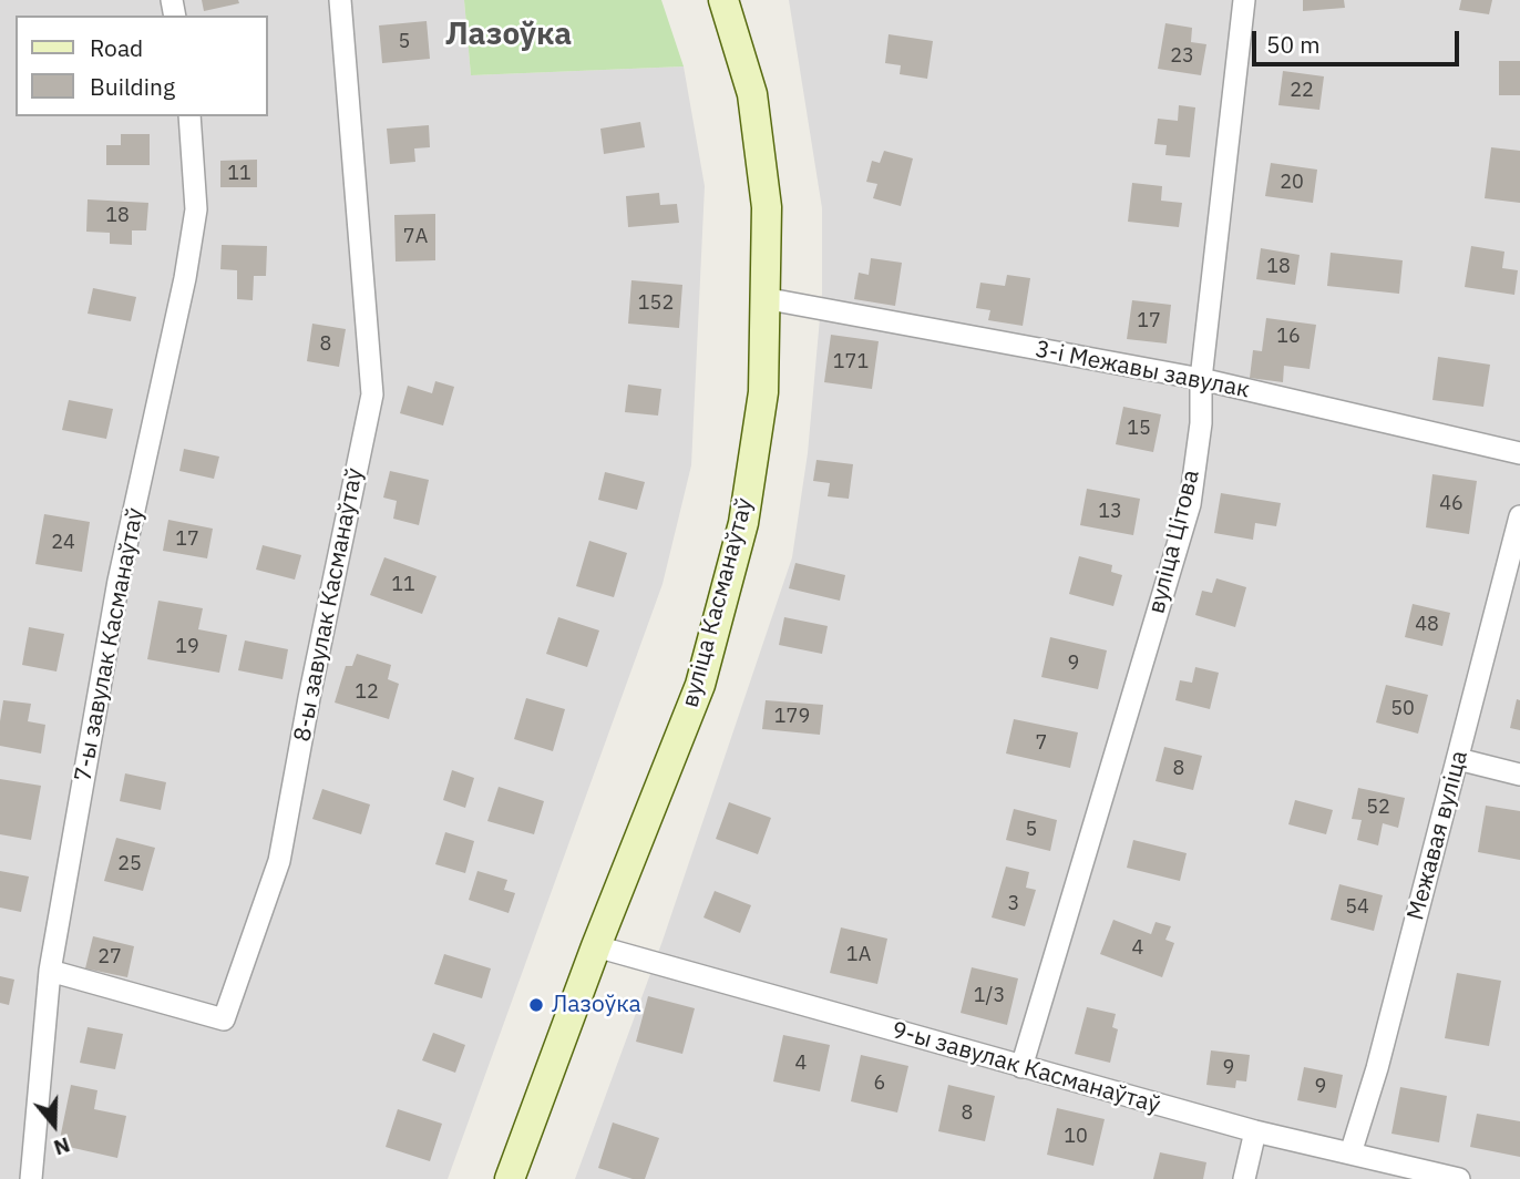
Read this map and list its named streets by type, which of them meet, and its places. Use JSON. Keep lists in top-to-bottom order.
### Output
{
  "streets": {
    "main road": ["вуліца Касманаўтаў"],
    "street": [
      "3-і Межавы завулак",
      "вуліца Цітова",
      "8-ы завулак Касманаўтаў",
      "7-ы завулак Касманаўтаў",
      "Межавая вуліца",
      "9-ы завулак Касманаўтаў"
    ]
  },
  "crossings": [
    ["3-і Межавы завулак", "вуліца Цітова"],
    ["3-і Межавы завулак", "вуліца Касманаўтаў"],
    ["вуліца Цітова", "9-ы завулак Касманаўтаў"],
    ["вуліца Касманаўтаў", "9-ы завулак Касманаўтаў"],
    ["8-ы завулак Касманаўтаў", "7-ы завулак Касманаўтаў"],
    ["Межавая вуліца", "9-ы завулак Касманаўтаў"]
  ],
  "districts": ["Лазоўка"],
  "places": ["Лазоўка"],
  "house_numbers": [
    "5",
    "23",
    "22",
    "11",
    "20",
    "18",
    "7А",
    "18",
    "152",
    "17",
    "16",
    "8",
    "171",
    "15",
    "46",
    "13",
    "17",
    "24",
    "11",
    "48",
    "19",
    "9",
    "12",
    "50",
    "179",
    "7",
    "8",
    "52",
    "5",
    "25",
    "3",
    "54",
    "4",
    "1А",
    "27",
    "1/3",
    "4",
    "9",
    "6",
    "9",
    "8",
    "10"
  ],
  "legend": ["Road", "Building"],
  "scale_bar": "50 m",
  "north": "bottom"
}
